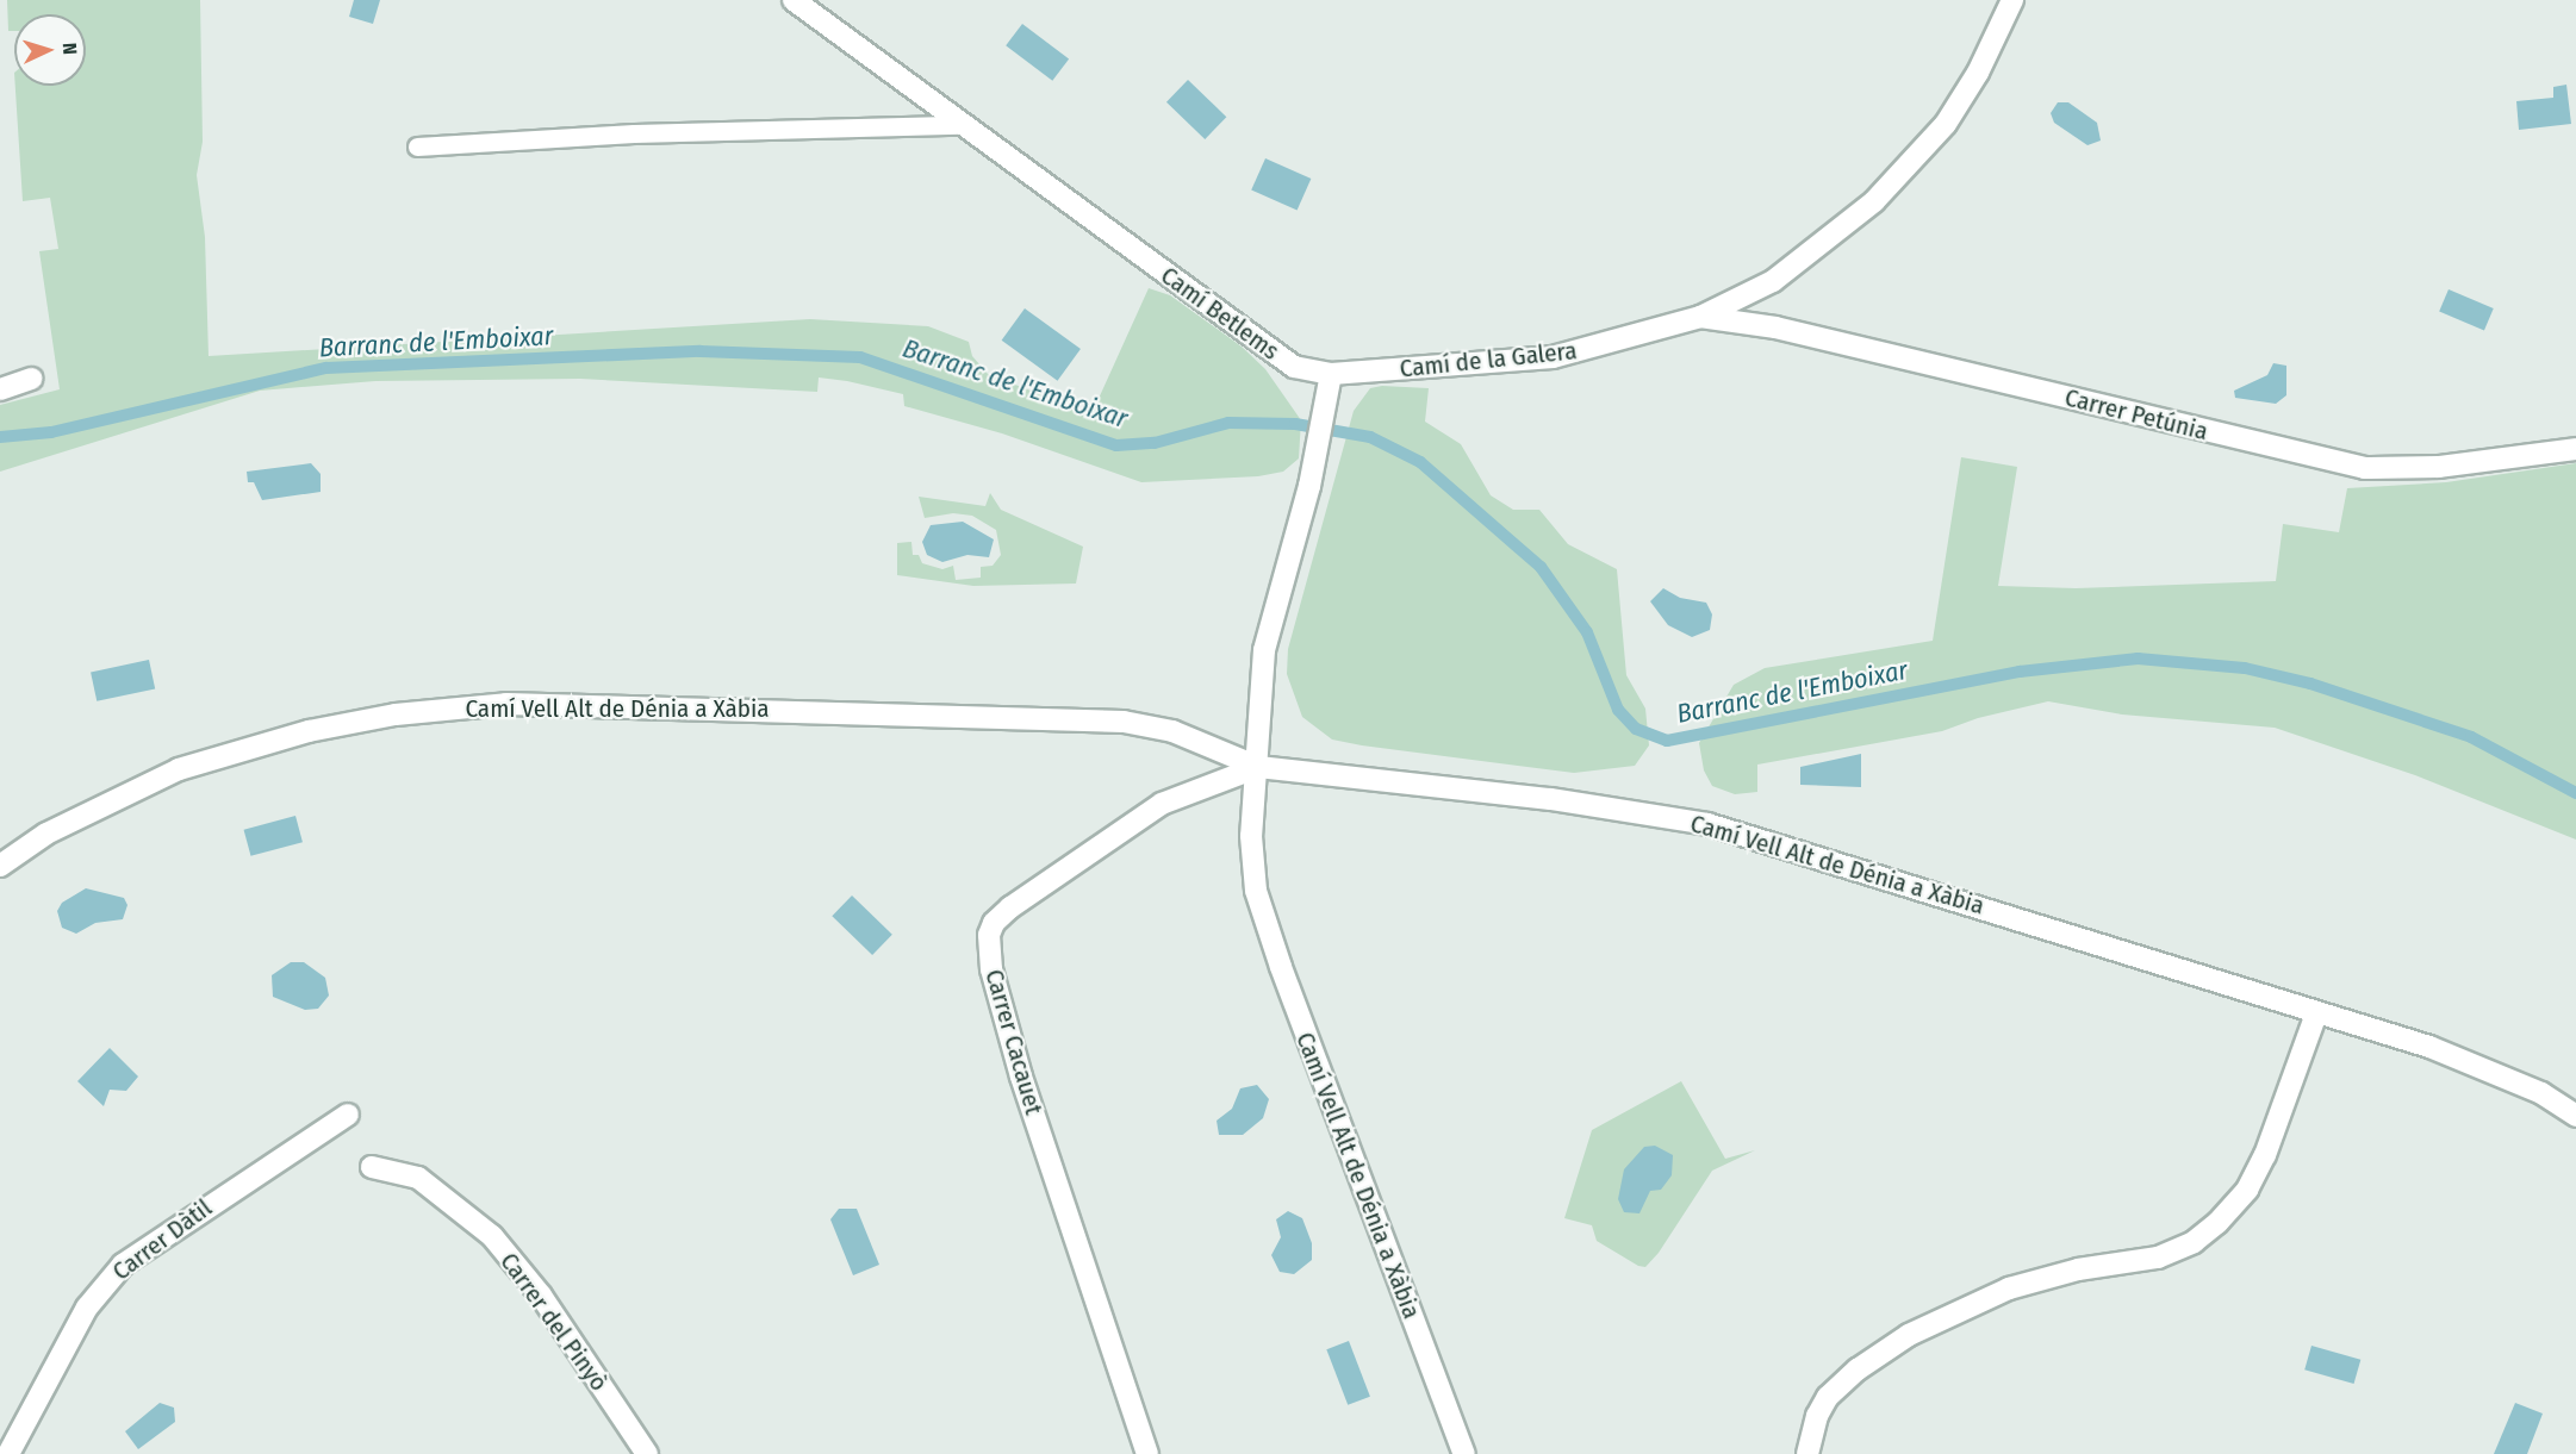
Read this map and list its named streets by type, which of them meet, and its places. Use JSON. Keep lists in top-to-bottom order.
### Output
{
  "streets": {
    "street": [
      "Camí Betlems",
      "Camí de la Galera",
      "Carrer Petúnia",
      "Camí Vell Alt de Dénia a Xàbia",
      "Carrer Cacauet",
      "Carrer Dàtil",
      "Carrer del Pinyò"
    ]
  },
  "crossings": [
    ["Camí Betlems", "Camí de la Galera"],
    ["Camí de la Galera", "Carrer Petúnia"],
    ["Camí Vell Alt de Dénia a Xàbia", "Carrer Cacauet"]
  ],
  "water": ["Barranc de l'Emboixar"],
  "north": "right"
}
